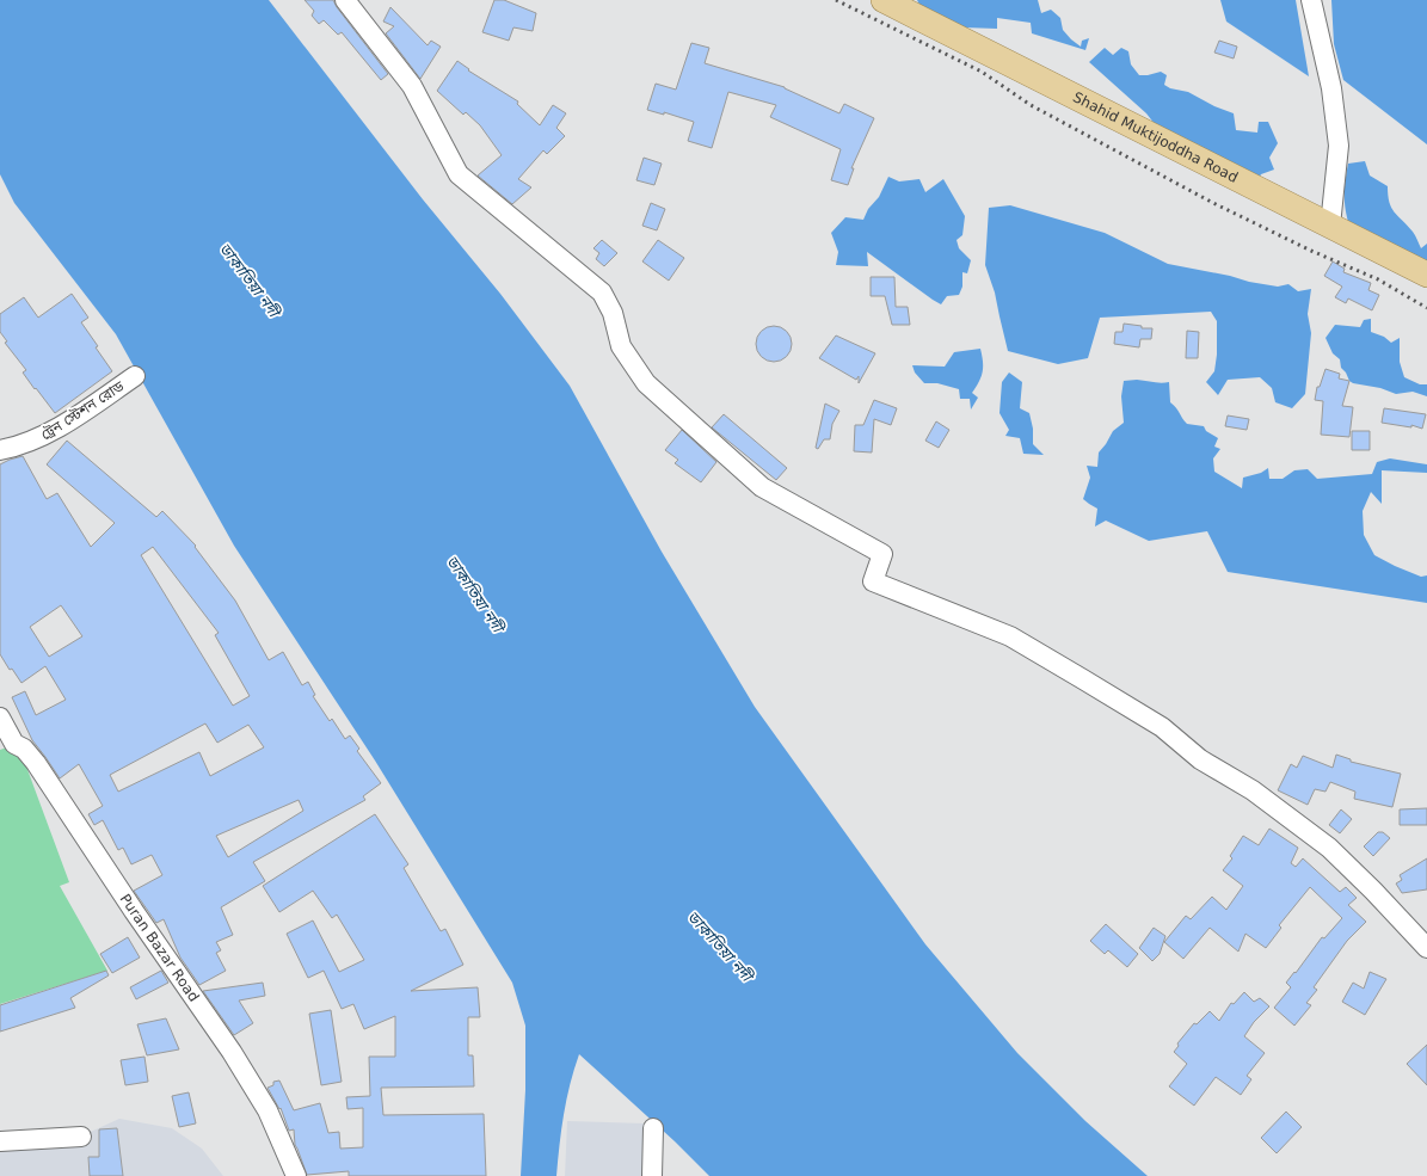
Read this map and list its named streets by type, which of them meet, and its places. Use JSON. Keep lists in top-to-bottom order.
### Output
{
  "streets": {
    "main road": ["Shahid Muktijoddha Road"],
    "street": ["ট্রেন স্টেশন রোড", "Puran Bazar Road"]
  },
  "water": ["ডাকাতিয়া নদী"]
}
